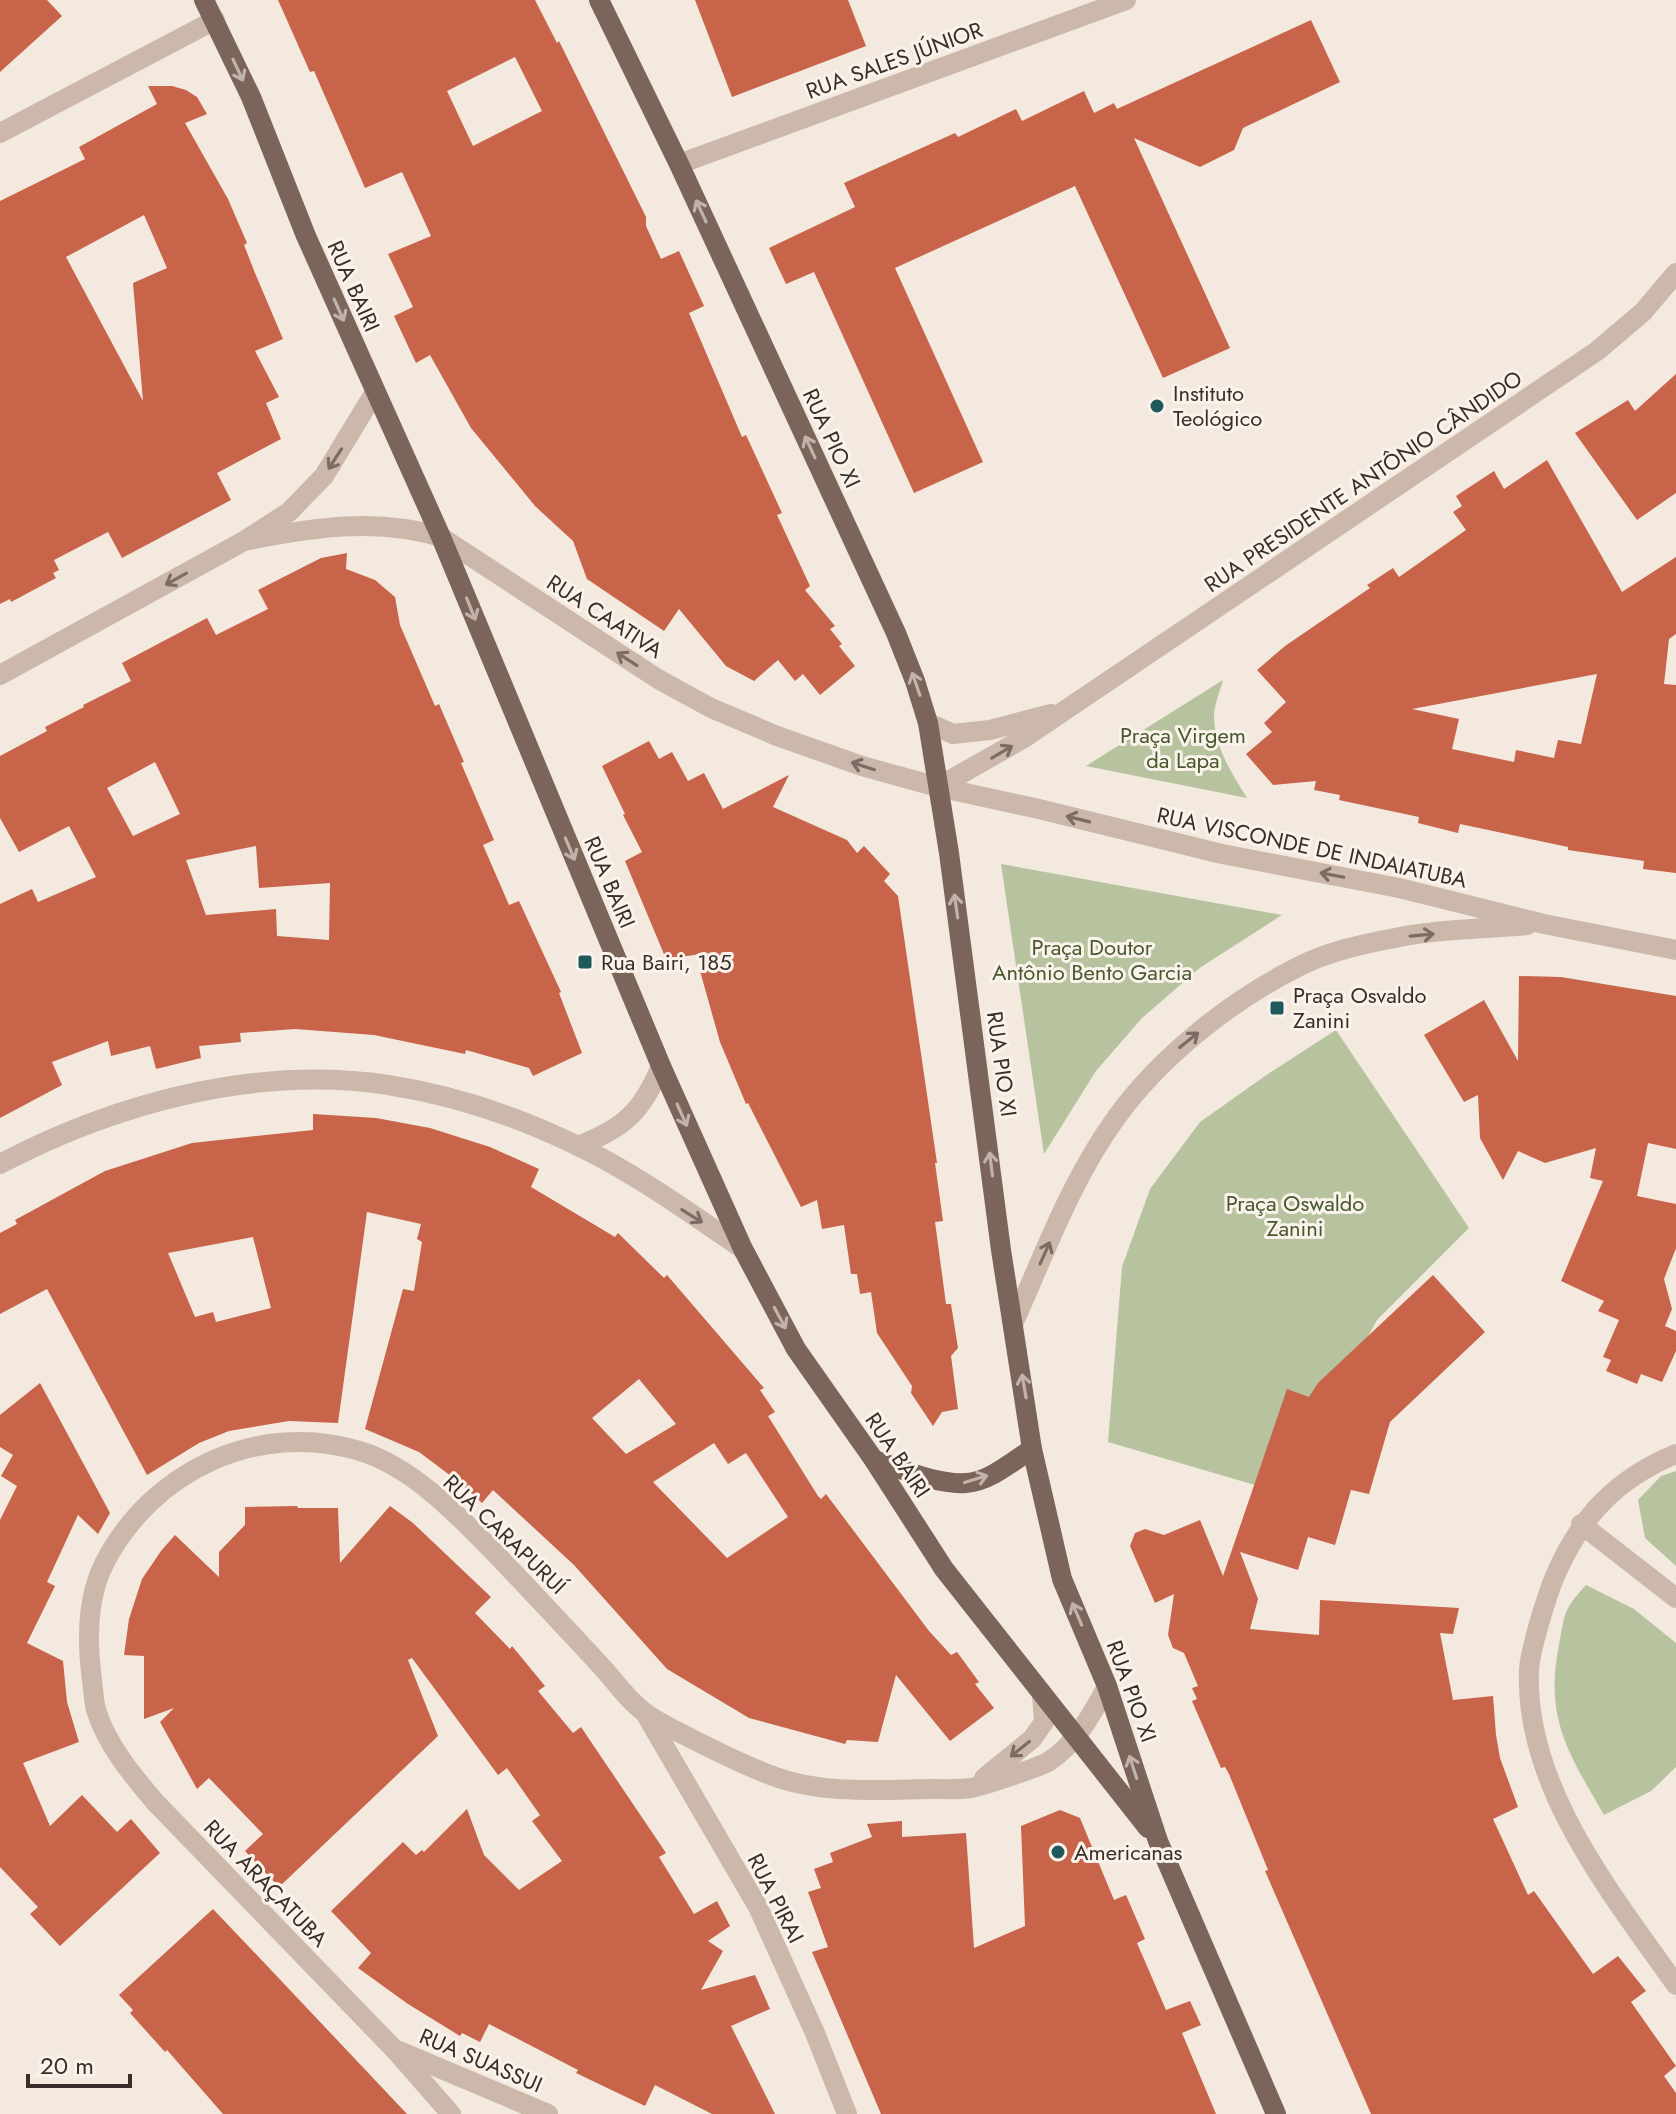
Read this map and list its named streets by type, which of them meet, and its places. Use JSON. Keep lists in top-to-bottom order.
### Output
{
  "streets": {
    "main road": ["RUA BAIRI", "RUA PIO XI"],
    "street": [
      "RUA SALES JÚNIOR",
      "RUA PRESIDENTE ANTÔNIO CÂNDIDO",
      "RUA CAATIVA",
      "RUA VISCONDE DE INDAIATUBA",
      "RUA CARAPURUÍ",
      "RUA ARAÇATUBA",
      "RUA PIRAI",
      "RUA SUASSUI"
    ]
  },
  "crossings": [
    ["RUA SALES JÚNIOR", "RUA PIO XI"],
    ["RUA BAIRI", "RUA PIO XI"],
    ["RUA BAIRI", "RUA CAATIVA"],
    ["RUA BAIRI", "RUA CARAPURUÍ"],
    ["RUA PIO XI", "RUA PRESIDENTE ANTÔNIO CÂNDIDO"],
    ["RUA PIO XI", "RUA CAATIVA"],
    ["RUA PIO XI", "RUA VISCONDE DE INDAIATUBA"],
    ["RUA PIO XI", "RUA CARAPURUÍ"],
    ["RUA PRESIDENTE ANTÔNIO CÂNDIDO", "RUA CAATIVA"],
    ["RUA PRESIDENTE ANTÔNIO CÂNDIDO", "RUA VISCONDE DE INDAIATUBA"],
    ["RUA CAATIVA", "RUA VISCONDE DE INDAIATUBA"],
    ["RUA CARAPURUÍ", "RUA ARAÇATUBA"],
    ["RUA CARAPURUÍ", "RUA PIRAI"],
    ["RUA ARAÇATUBA", "RUA SUASSUI"]
  ],
  "one_way": [
    "RUA BAIRI",
    "RUA PIO XI",
    "RUA CAATIVA",
    "RUA VISCONDE DE INDAIATUBA"
  ],
  "parks": ["Praça Virgem da Lapa", "Praça Doutor Antônio Bento Garcia", "Praça Oswaldo Zanini"],
  "places": {
    "other": ["Instituto Teológico", "Americanas"],
    "transit": ["Rua Bairi, 185", "Praça Osvaldo Zanini"]
  },
  "scale_bar": "20 m"
}
